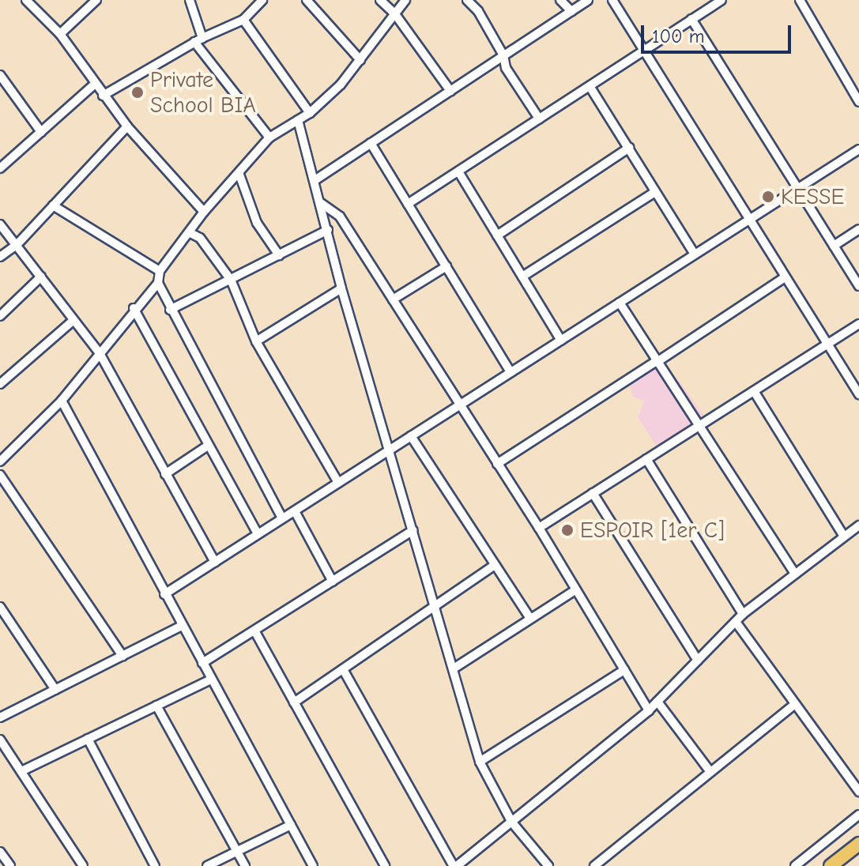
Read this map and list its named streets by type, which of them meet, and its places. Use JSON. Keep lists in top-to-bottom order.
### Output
{
  "places": ["Private School BIA", "KESSE", "ESPOIR [1er C]"],
  "scale_bar": "100 m"
}
